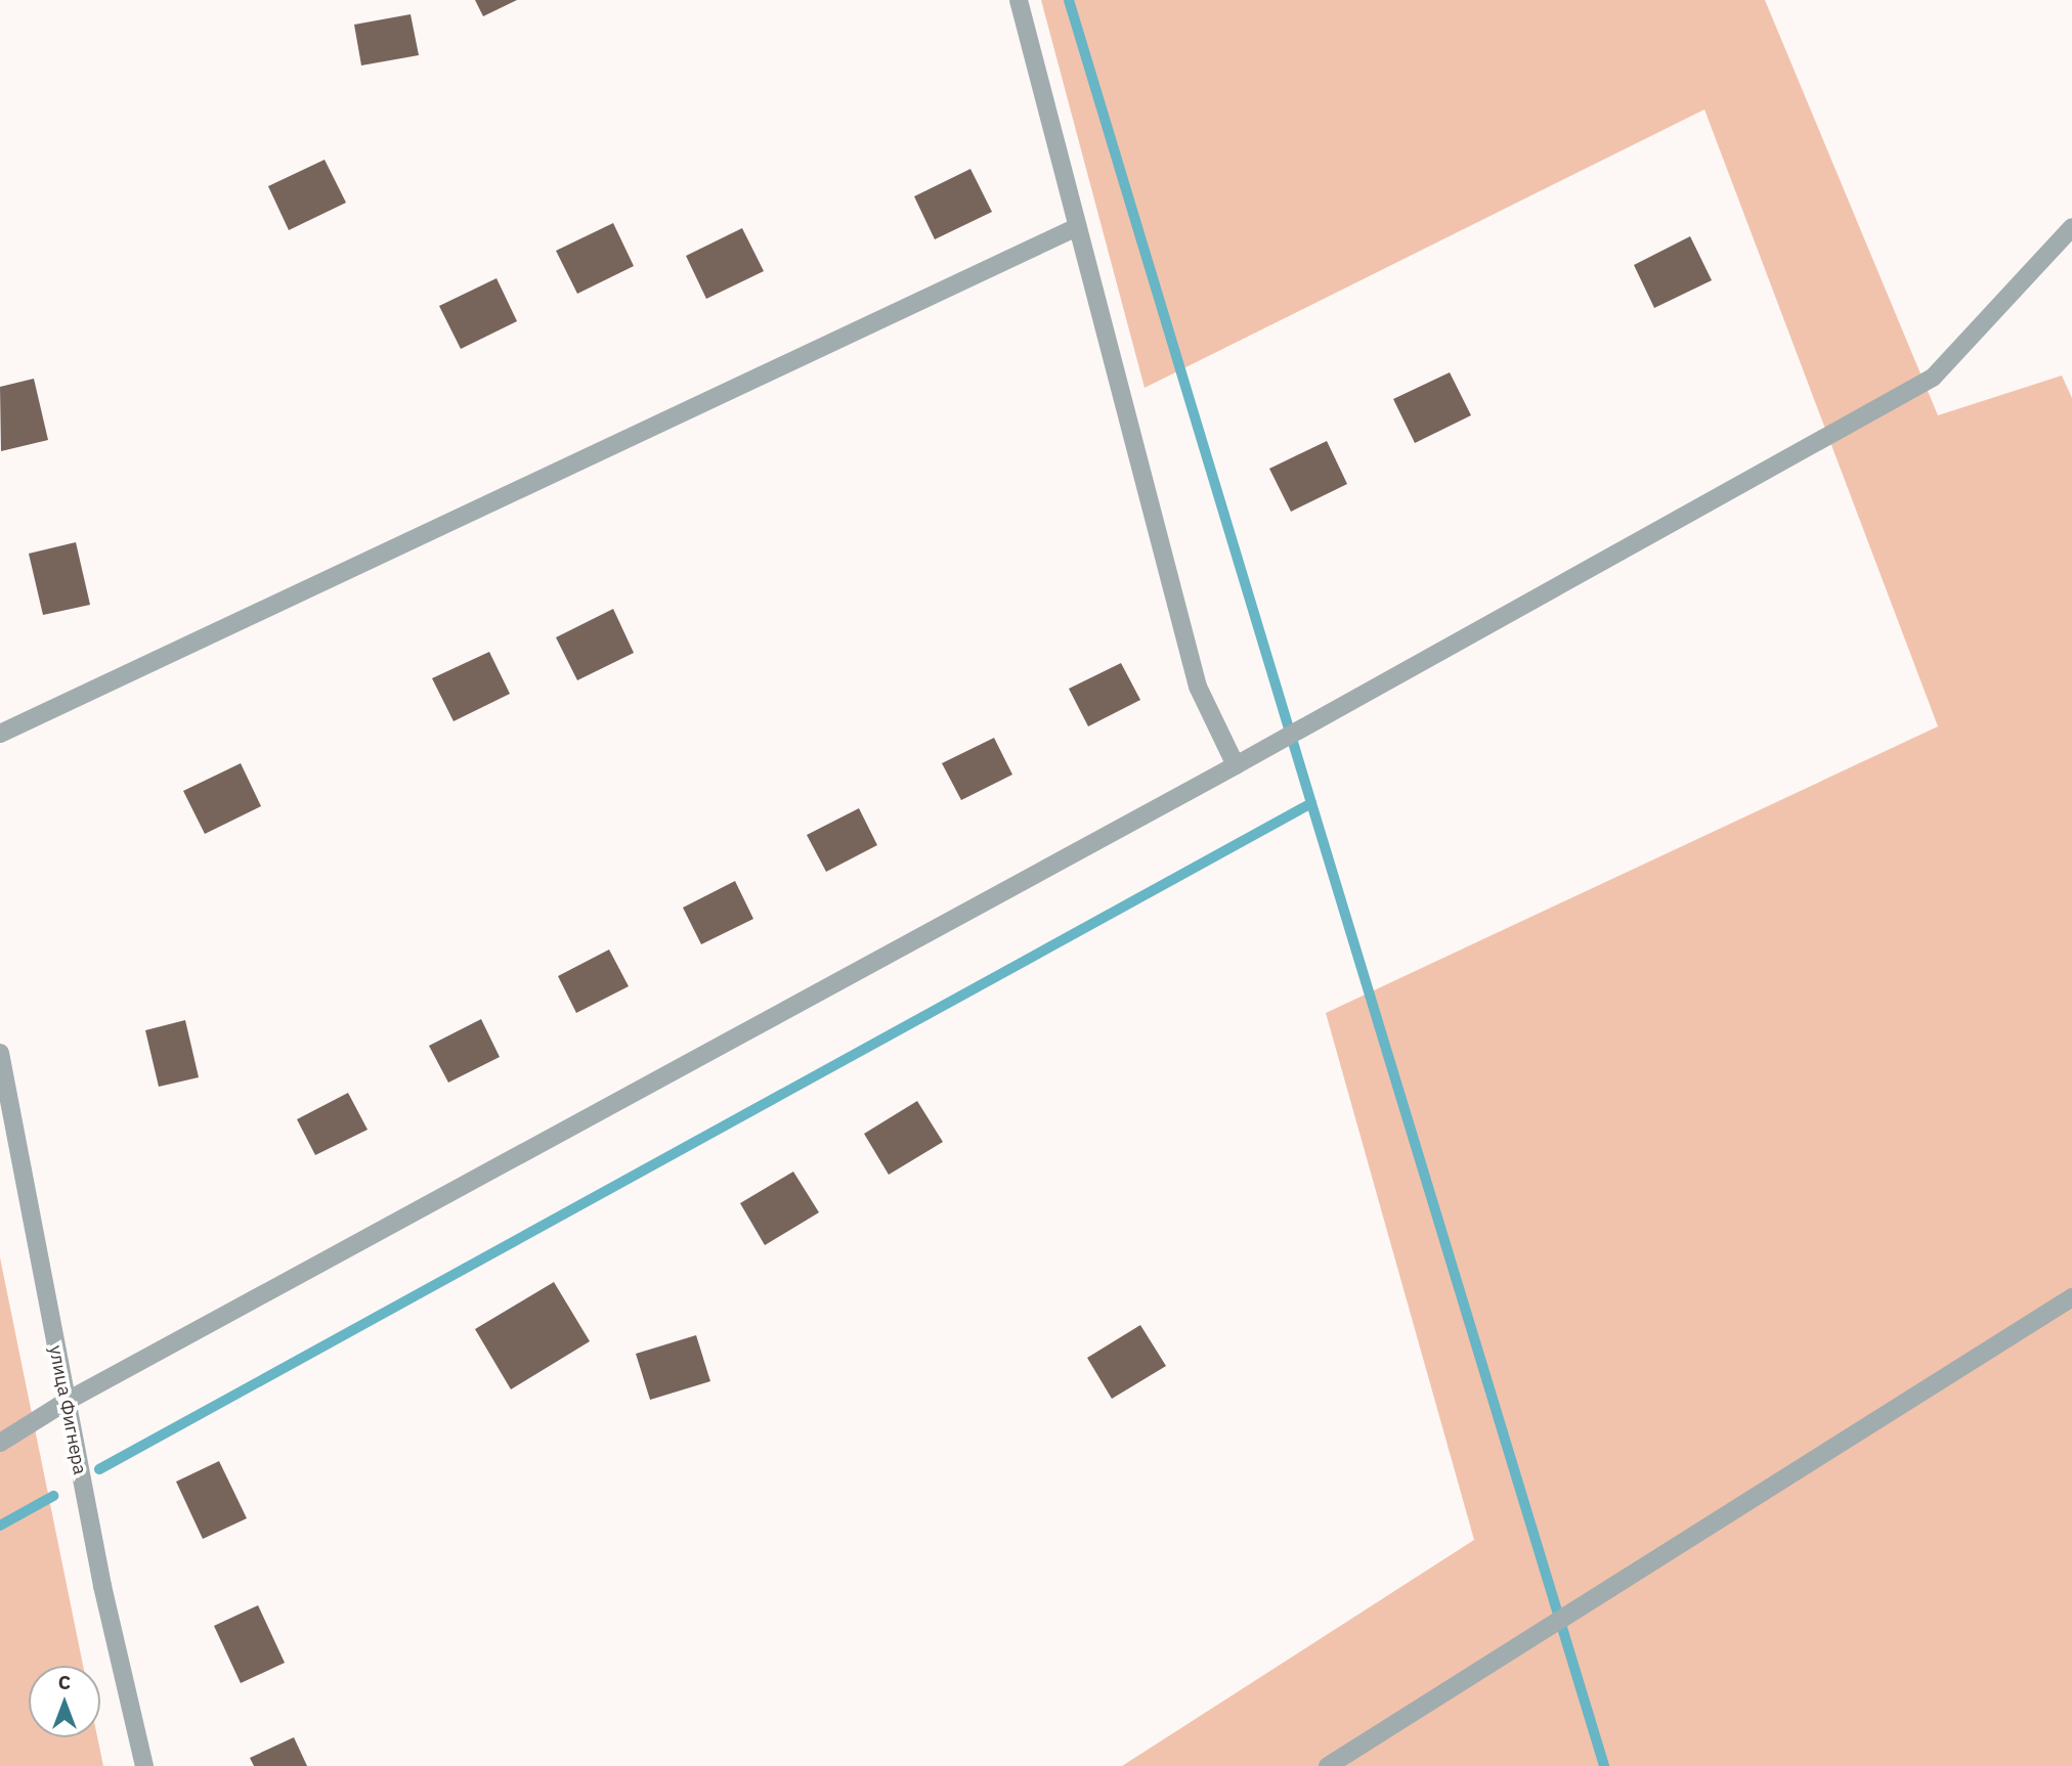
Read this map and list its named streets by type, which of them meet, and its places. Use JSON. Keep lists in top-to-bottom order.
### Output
{
  "streets": {
    "street": ["улица Фигнера"]
  },
  "north": "top"
}
